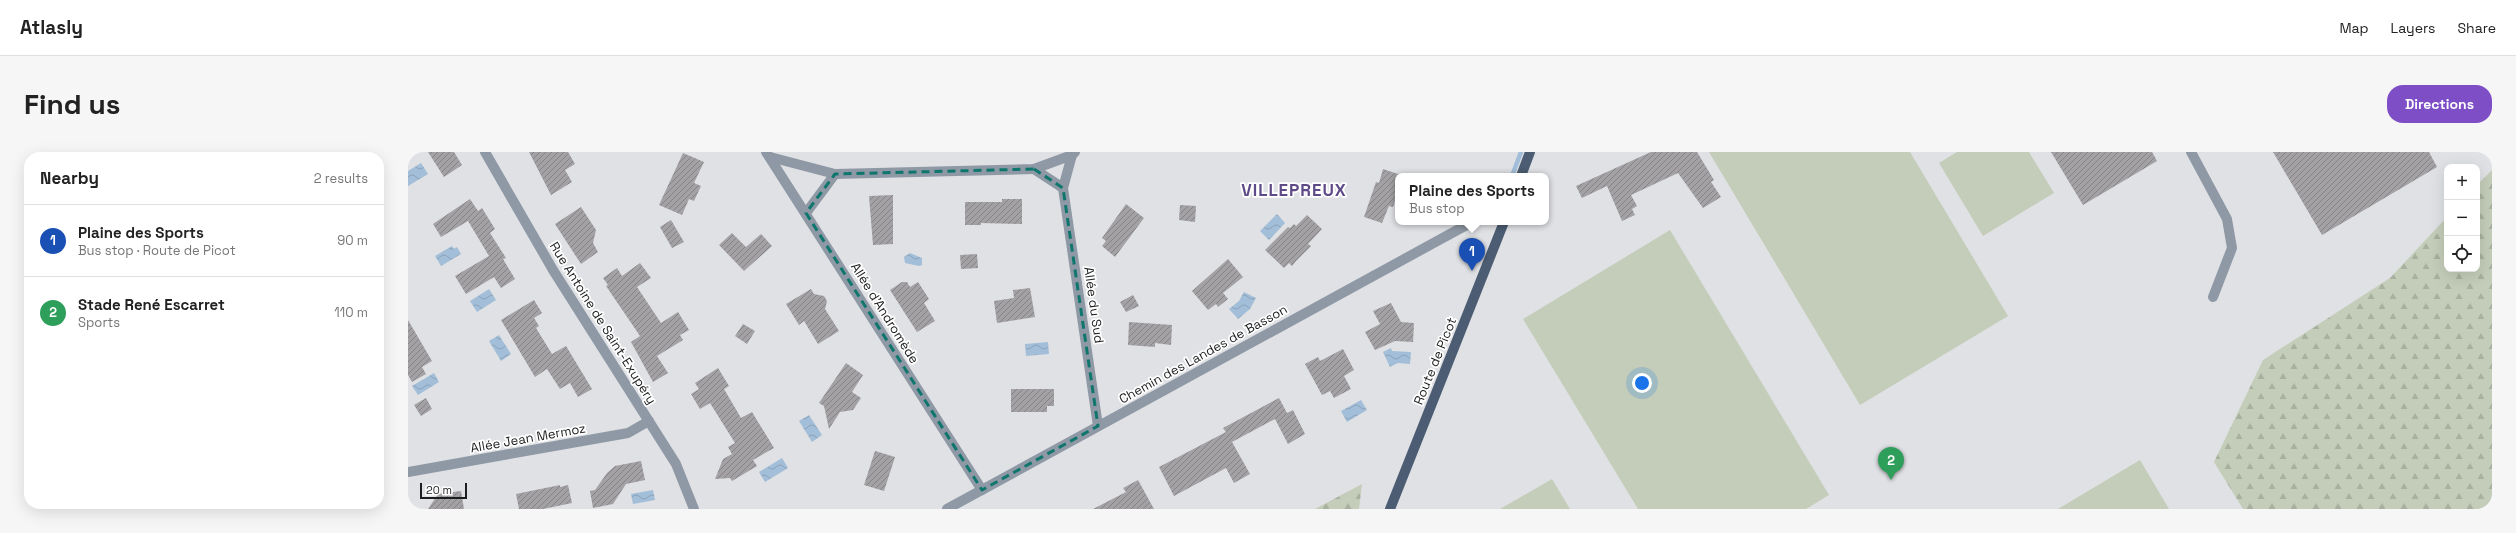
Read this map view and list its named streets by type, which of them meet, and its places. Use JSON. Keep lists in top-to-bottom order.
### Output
{
  "streets": {
    "main road": ["Route de Picot"],
    "street": [
      "Allée du Sud",
      "Allée d'Andromède",
      "Rue Antoine de Saint-Exupéry",
      "Chemin des Landes de Basson",
      "Allée Jean Mermoz"
    ]
  },
  "crossings": [
    ["Allée du Sud", "Chemin des Landes de Basson"],
    ["Allée d'Andromède", "Chemin des Landes de Basson"],
    ["Rue Antoine de Saint-Exupéry", "Allée Jean Mermoz"]
  ],
  "districts": ["VILLEPREUX"],
  "scale_bar": "20 m",
  "page": {
    "header": "Atlasly",
    "nav": ["Map", "Layers", "Share"],
    "buttons": "Directions",
    "title": "Find us",
    "heading": ["Nearby", "2 results"],
    "map_buttons": ["+", "−"],
    "popup": ["Plaine des Sports", "Bus stop"],
    "list": [
      {
        "mark": "1",
        "name": "Plaine des Sports",
        "note": "Bus stop · Route de Picot",
        "value": "90 m"
      },
      {
        "mark": "2",
        "name": "Stade René Escarret",
        "note": "Sports",
        "value": "110 m"
      }
    ],
    "pins": ["1", "2"],
    "scale": "20 m"
  }
}
